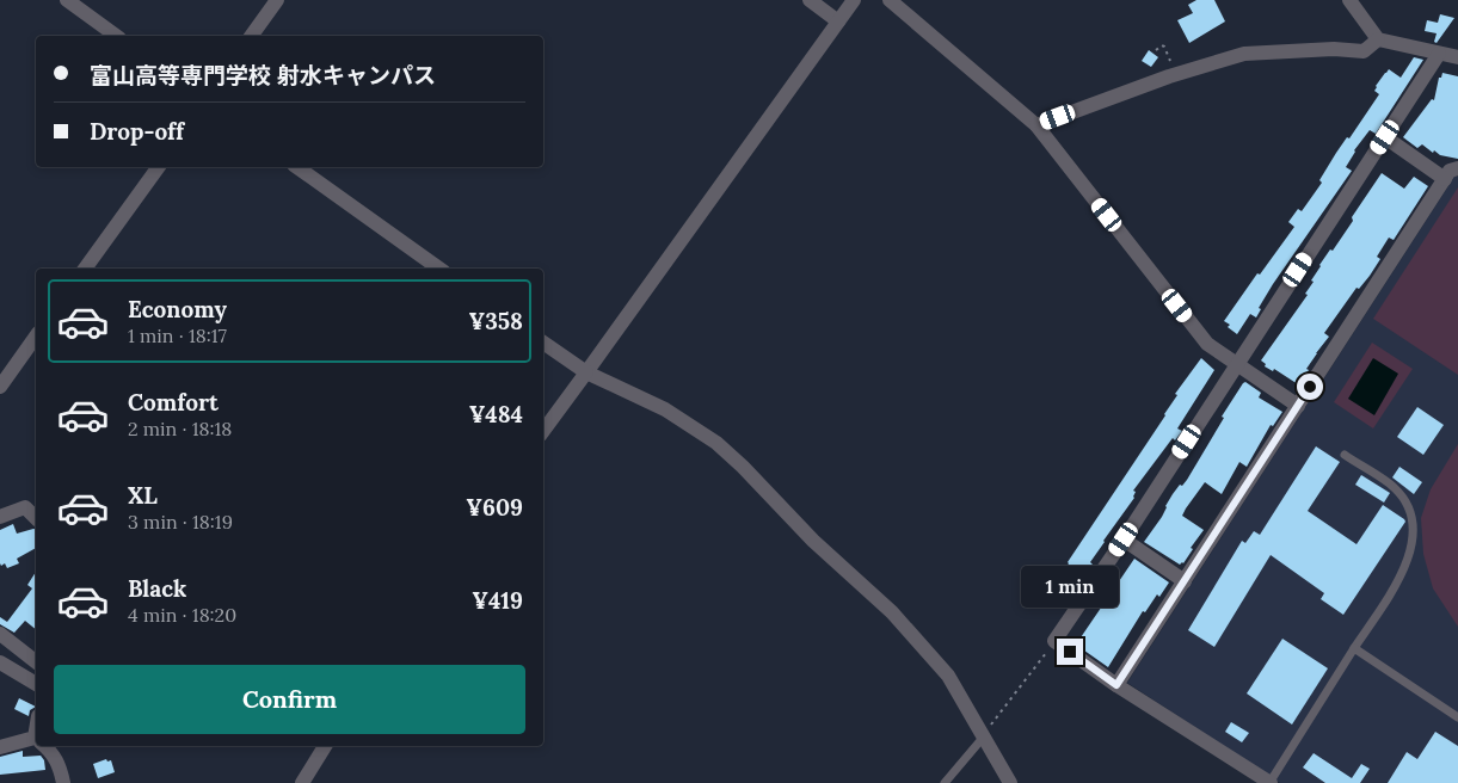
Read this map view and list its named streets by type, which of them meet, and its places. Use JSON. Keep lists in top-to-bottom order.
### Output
{
  "page": {
    "banner": ["富山高等専門学校 射水キャンパス", "Drop-off"],
    "list": [
      {
        "name": "Economy",
        "note": "1 min · 18:17",
        "value": "¥358"
      },
      {
        "name": "Comfort",
        "note": "2 min · 18:18",
        "value": "¥484"
      },
      {
        "name": "XL",
        "note": "3 min · 18:19",
        "value": "¥609"
      },
      {
        "name": "Black",
        "note": "4 min · 18:20",
        "value": "¥419"
      }
    ],
    "bubble": "1 min",
    "buttons": "Confirm"
  }
}
